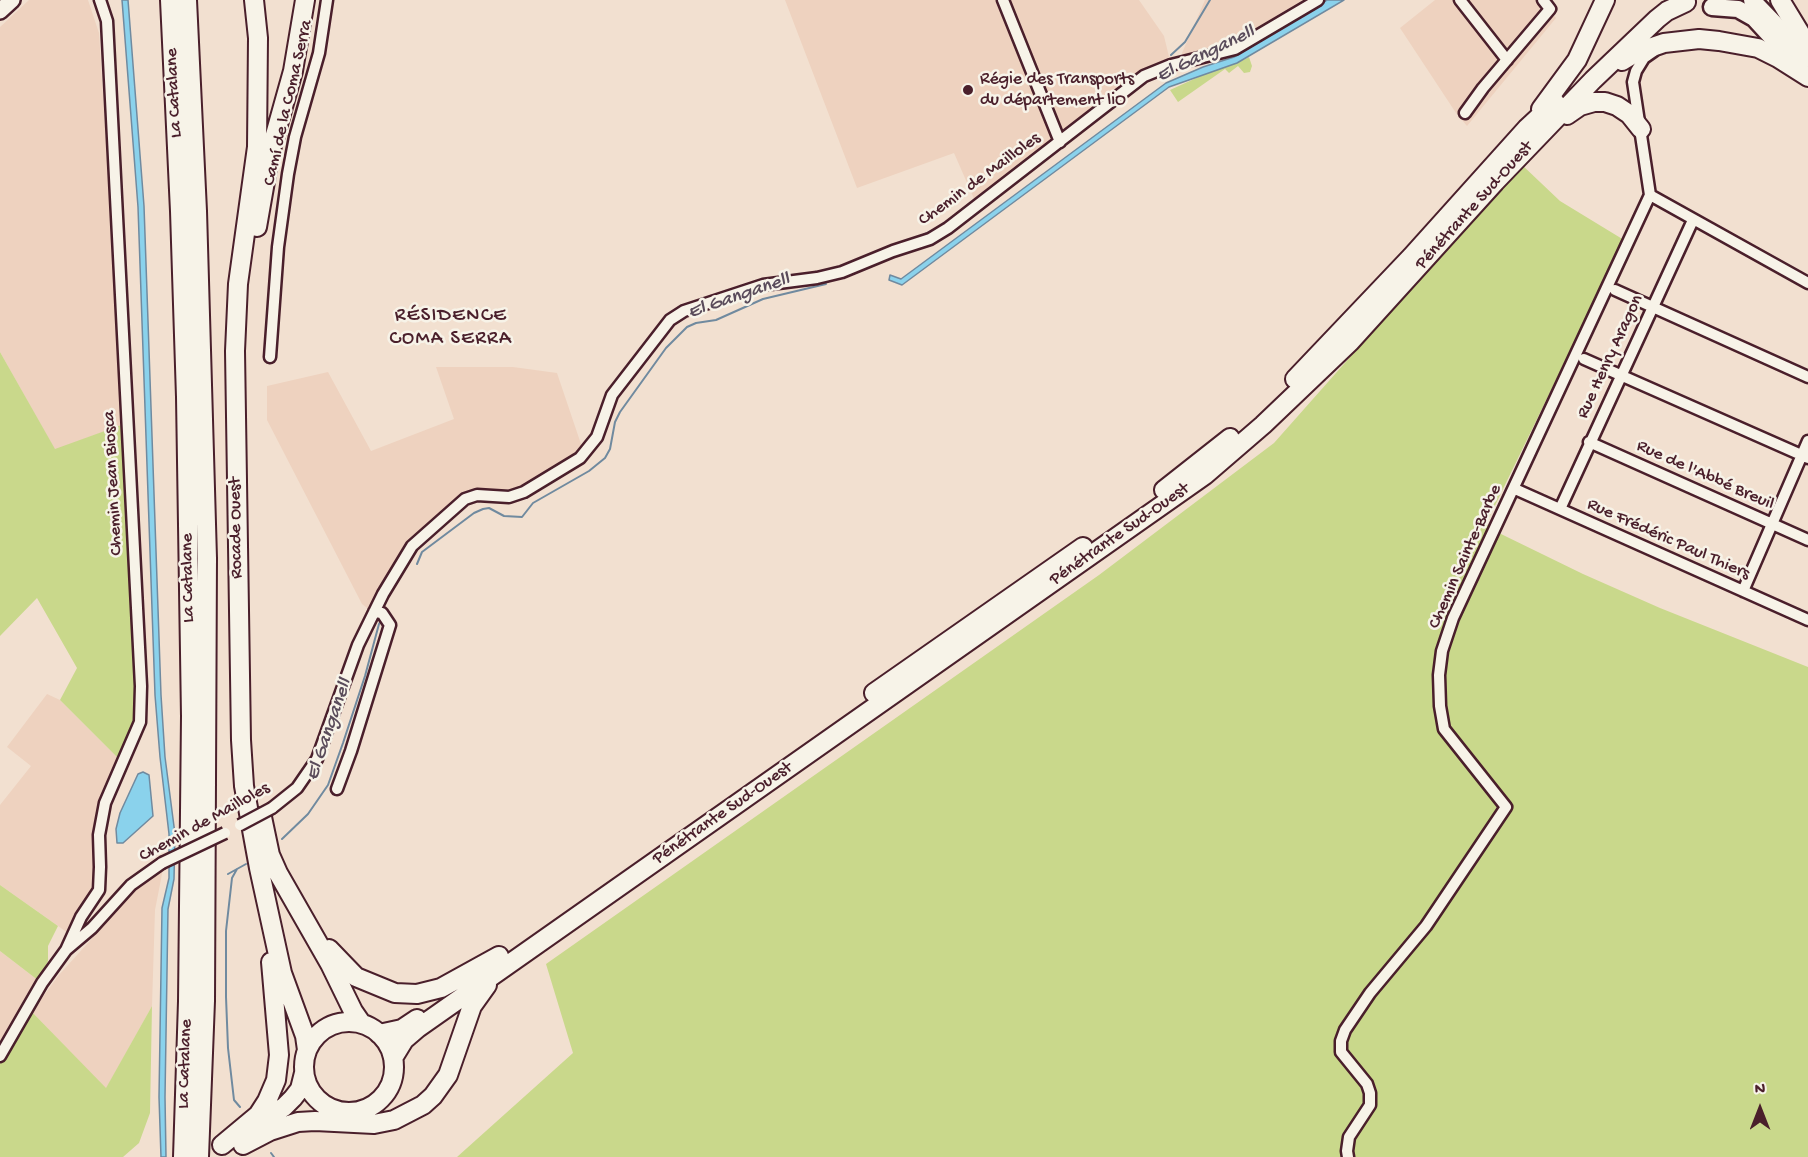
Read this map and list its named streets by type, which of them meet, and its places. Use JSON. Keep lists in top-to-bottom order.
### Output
{
  "streets": {
    "highway": ["La Catalane", "Pénétrante Sud-Ouest", "Rocade Ouest"],
    "street": [
      "Camí de la Coma Serra",
      "Chemin de Mailloles",
      "Rue Henry Aragon",
      "Rue de l'Abbé Breuil",
      "Chemin Jean Biosca",
      "Rue Frédéric Paul Thiers",
      "Chemin Sainte-Barbe"
    ]
  },
  "crossings": [
    ["Chemin de Mailloles", "Chemin Jean Biosca"],
    ["Pénétrante Sud-Ouest", "Rocade Ouest"],
    ["Rue Henry Aragon", "Rue de l'Abbé Breuil"],
    ["Rue Henry Aragon", "Rue Frédéric Paul Thiers"],
    ["Rue Frédéric Paul Thiers", "Chemin Sainte-Barbe"]
  ],
  "districts": ["RÉSIDENCE COMA SERRA"],
  "water": ["El Ganganell"],
  "places": ["Régie des Transports du département liO"],
  "north": "top"
}
